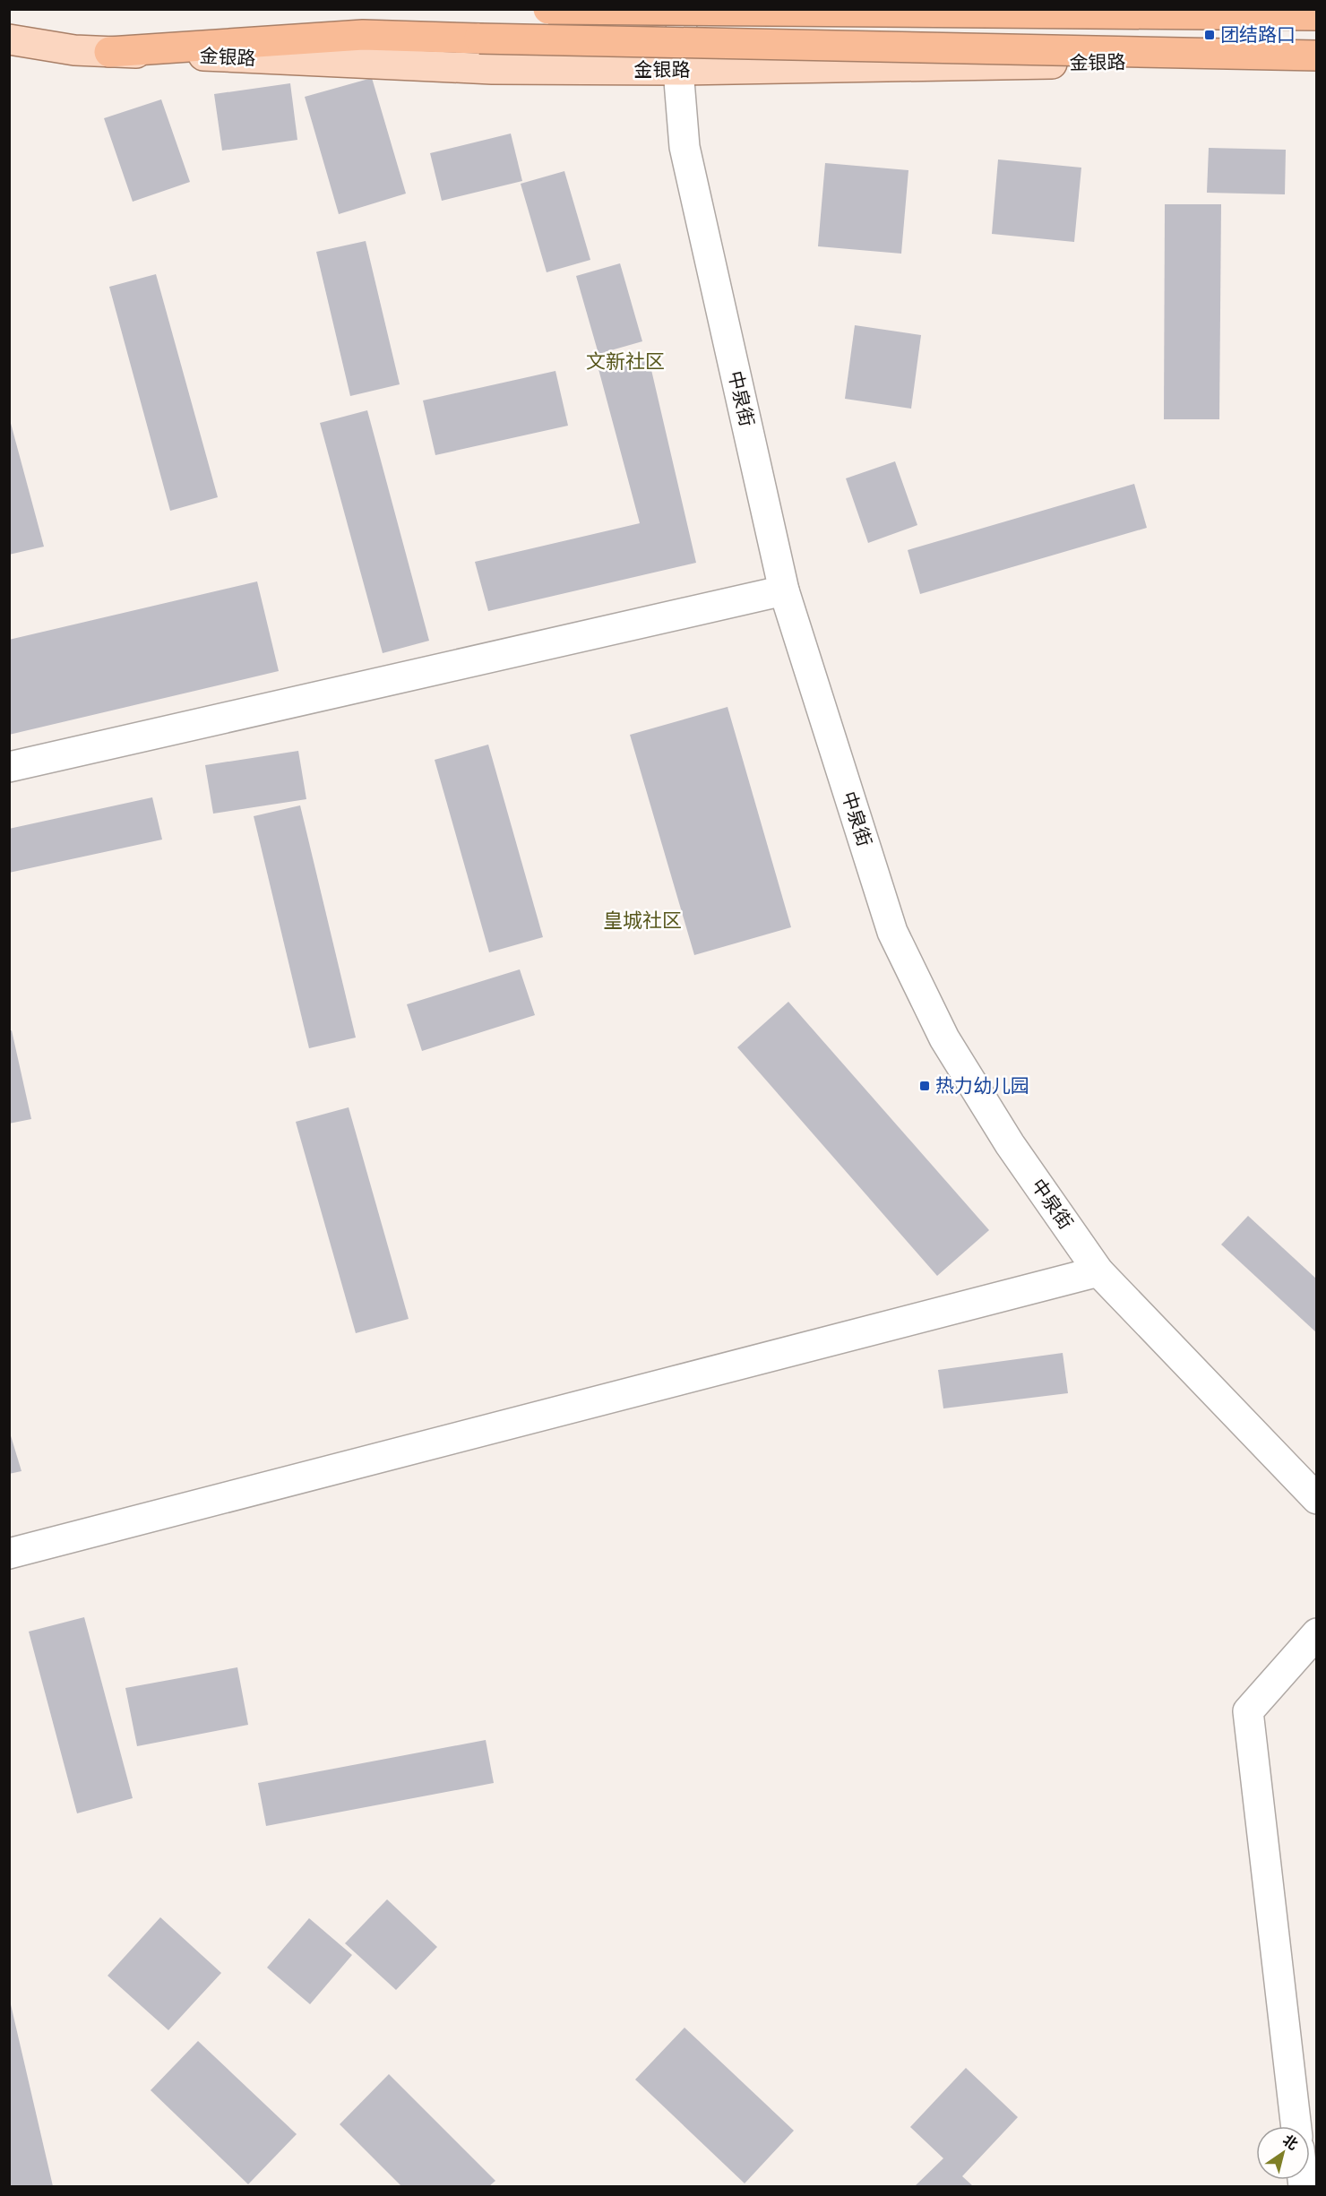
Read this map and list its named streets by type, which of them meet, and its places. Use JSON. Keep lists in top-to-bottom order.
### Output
{
  "streets": {
    "main road": ["金银路"],
    "street": ["中泉街"]
  },
  "crossings": [
    ["金银路", "中泉街"]
  ],
  "districts": ["文新社区", "皇城社区"],
  "places": {
    "transit": ["团结路口", "热力幼儿园"]
  },
  "north": "top right"
}
